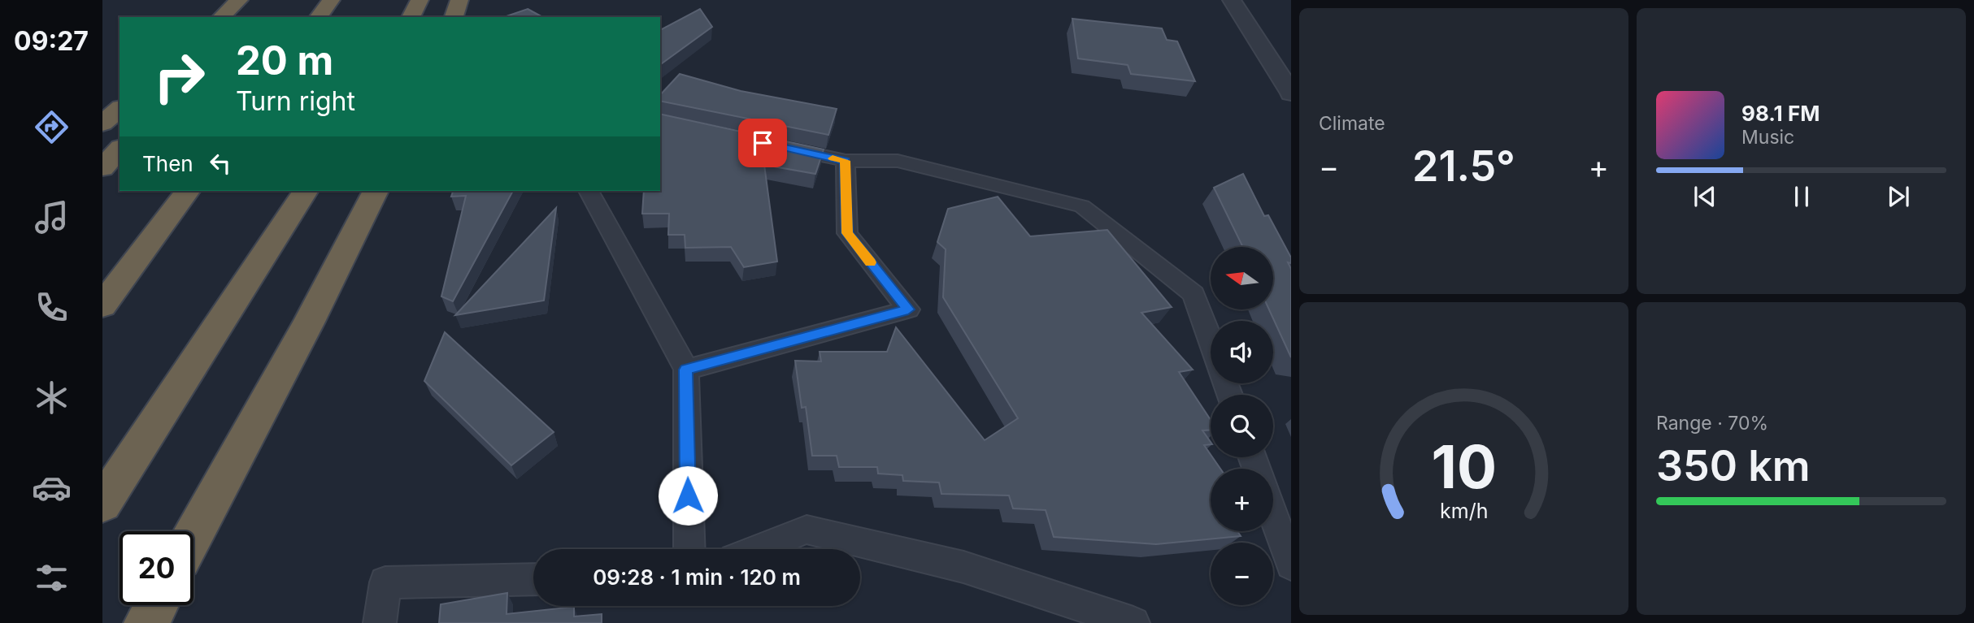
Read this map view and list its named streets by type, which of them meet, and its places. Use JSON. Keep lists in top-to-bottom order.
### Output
{
  "north": "left",
  "page": {
    "tabs": "09:27",
    "tile": [
      "Climate",
      ["Range · 70%", "350 km"]
    ],
    "turn": ["20 m", "Turn right"],
    "song": ["98.1 FM", "Music"],
    "then": "Then",
    "heat": ["−", "21.5°", "+"],
    "map_buttons": ["+", "−"],
    "limit": "20",
    "trip": "09:28 · 1 min · 120 m",
    "gauge": ["10", "km/h"]
  }
}
